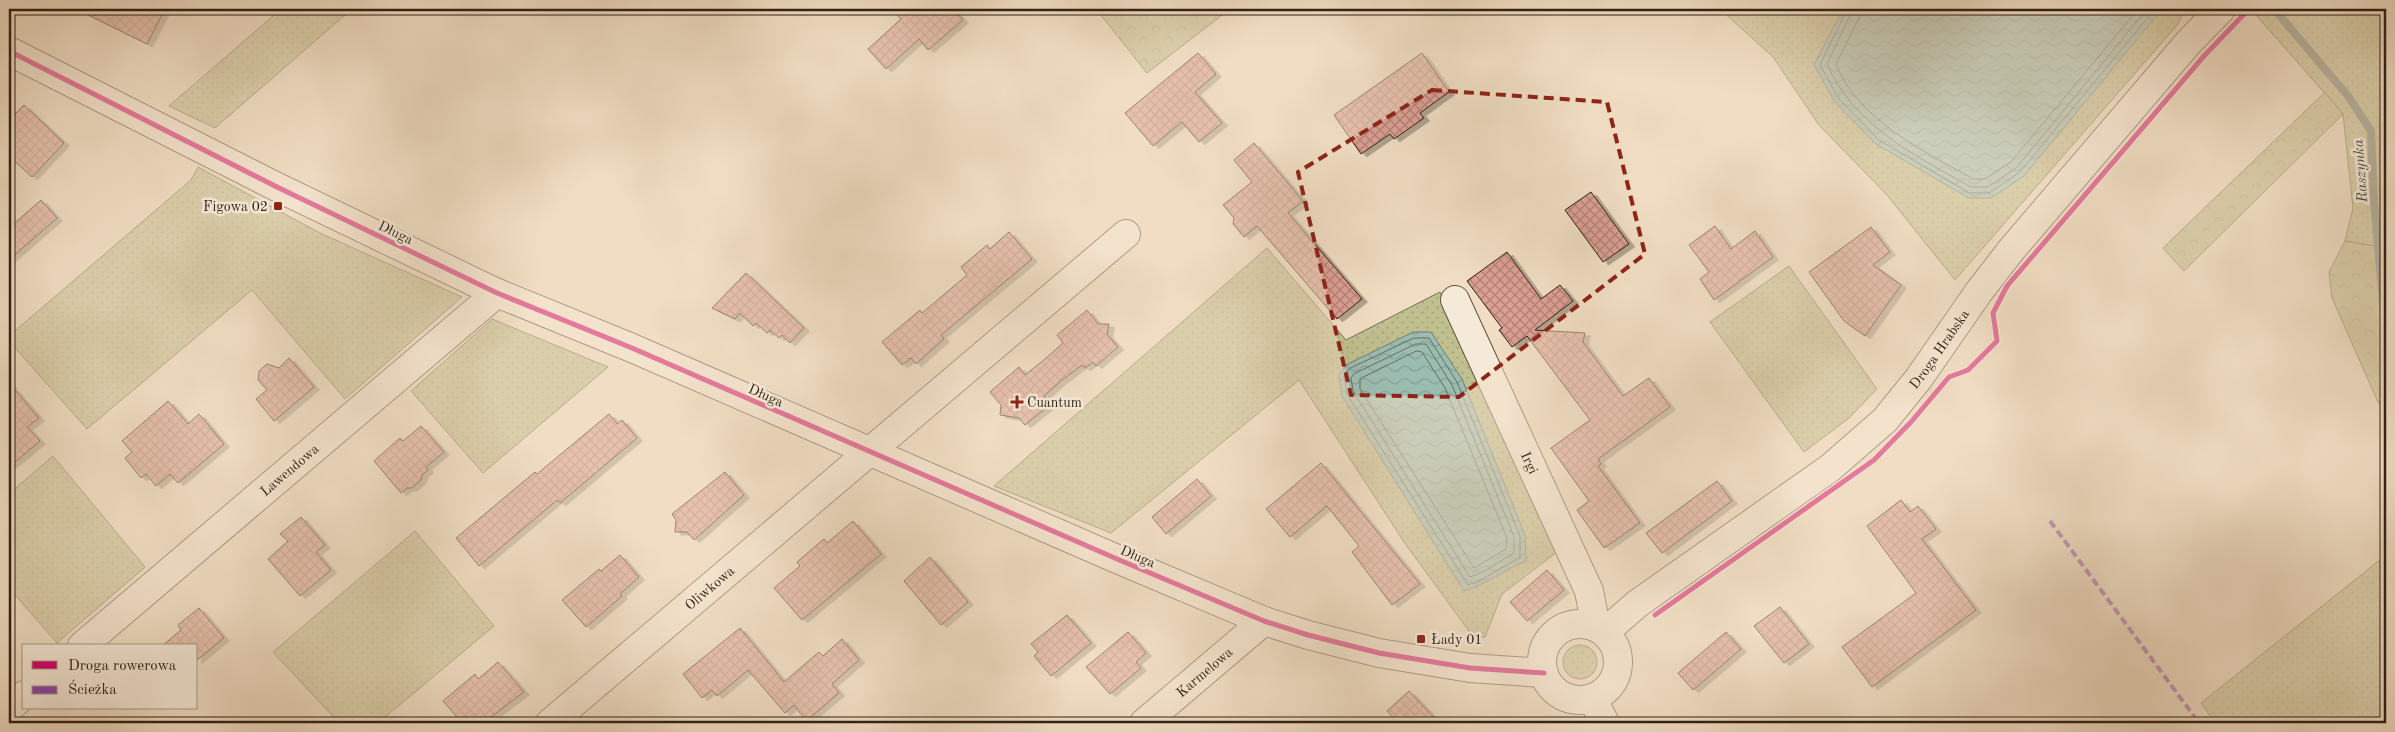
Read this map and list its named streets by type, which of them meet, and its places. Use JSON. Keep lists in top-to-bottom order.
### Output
{
  "streets": {
    "street": [
      "Długa",
      "Droga Hrabska",
      "Irgi",
      "Lawendowa",
      "Oliwkowa",
      "Karmelowa"
    ]
  },
  "crossings": [
    ["Długa", "Droga Hrabska"],
    ["Długa", "Irgi"],
    ["Długa", "Lawendowa"],
    ["Długa", "Oliwkowa"],
    ["Długa", "Karmelowa"],
    ["Droga Hrabska", "Irgi"]
  ],
  "water": ["Raszynka"],
  "places": {
    "transit": ["Figowa 02", "Łady 01"],
    "health": ["Cuantum"]
  },
  "legend": ["Droga rowerowa", "Ścieżka"]
}
